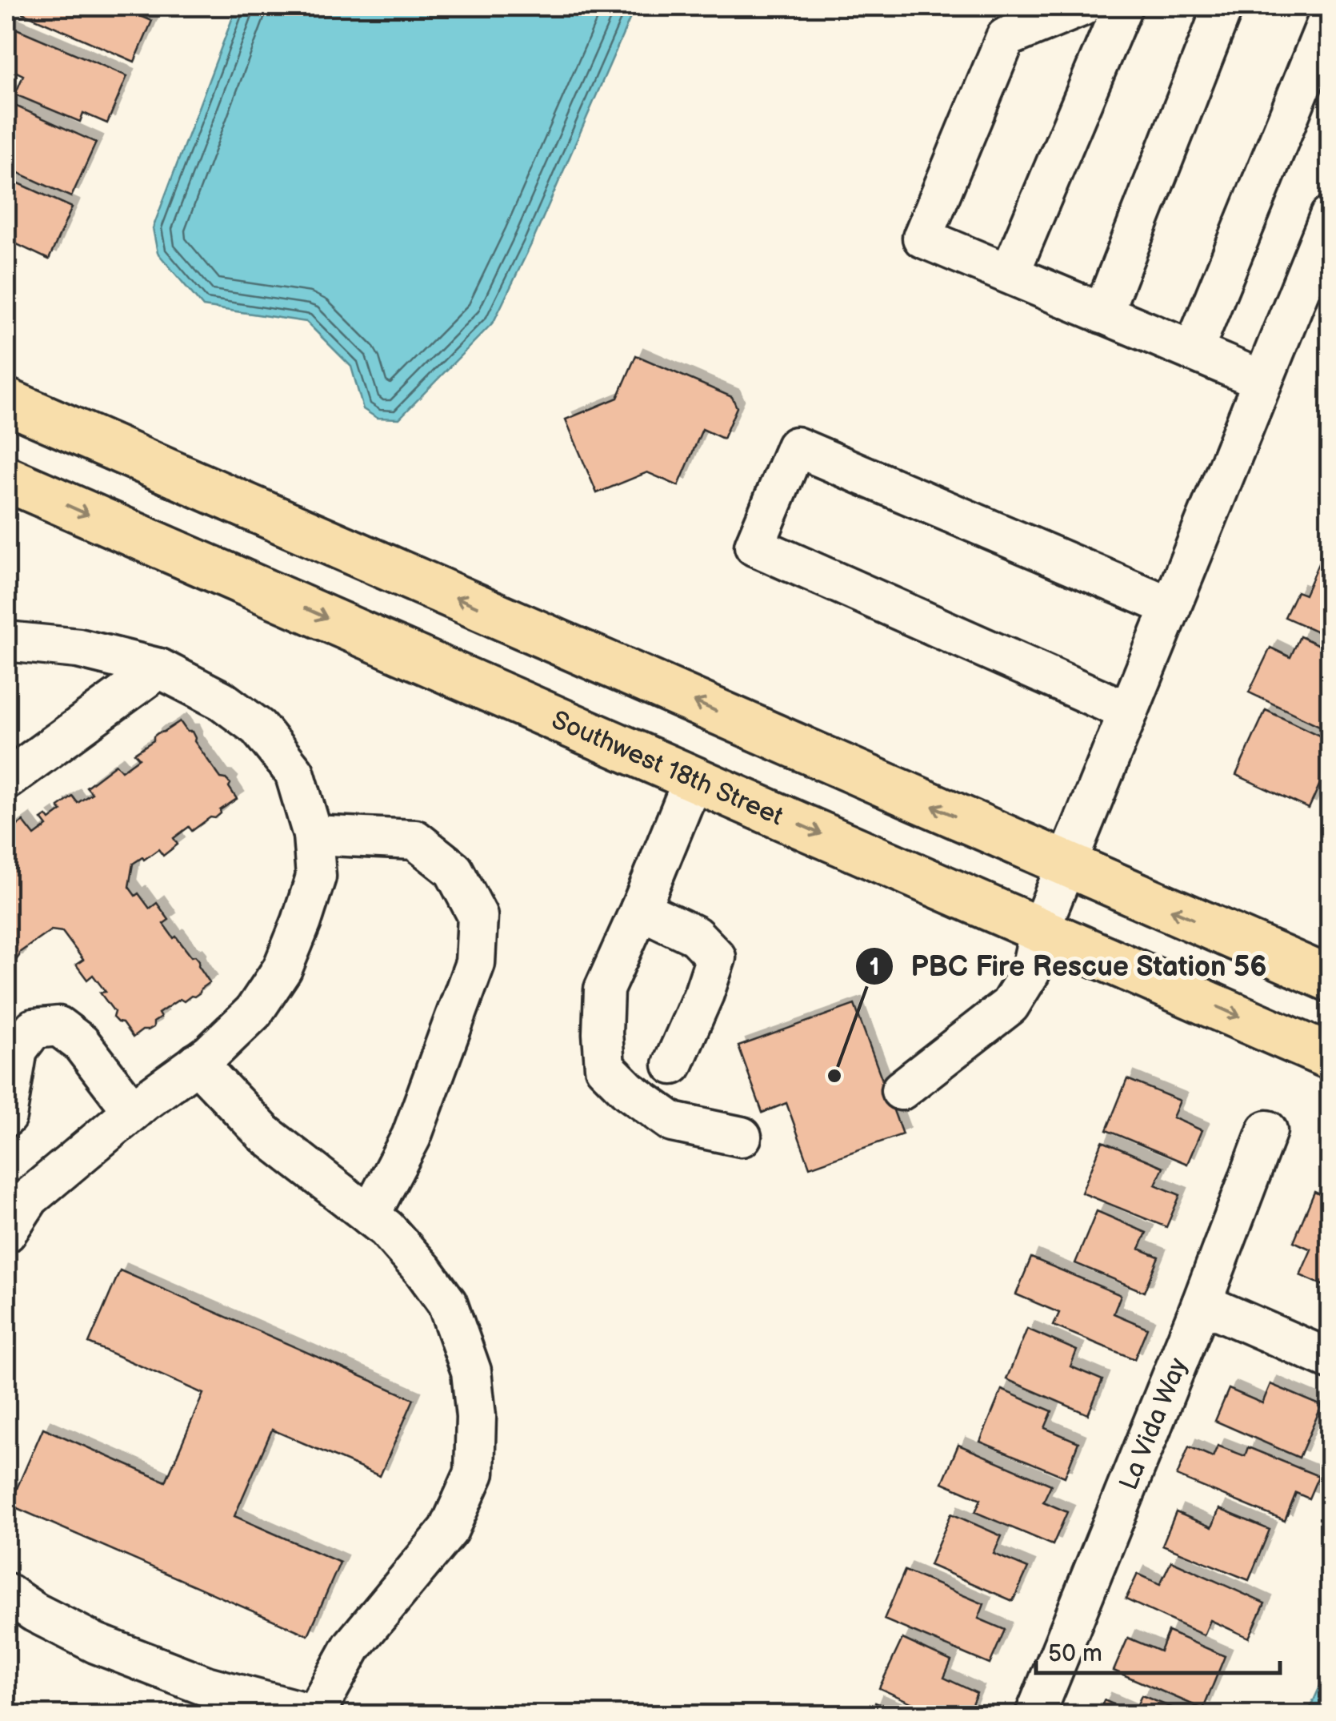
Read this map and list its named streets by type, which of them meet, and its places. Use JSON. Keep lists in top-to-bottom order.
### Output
{
  "streets": {
    "main road": ["Southwest 18th Street"],
    "street": ["La Vida Way"]
  },
  "places": ["PBC Fire Rescue Station 56"],
  "scale_bar": "50 m"
}
